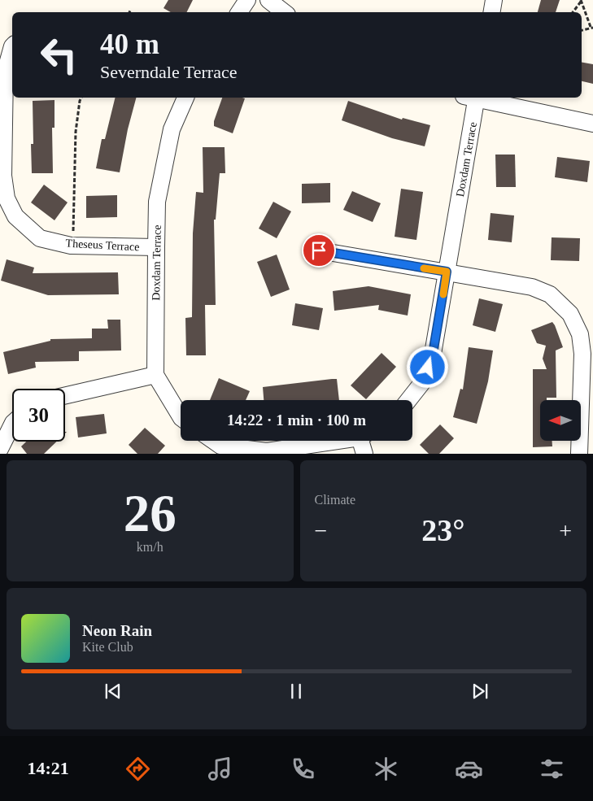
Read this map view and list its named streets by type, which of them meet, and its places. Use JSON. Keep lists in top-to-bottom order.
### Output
{
  "streets": {
    "street": ["Doxdam Terrace", "Theseus Terrace"]
  },
  "crossings": [
    ["Doxdam Terrace", "Theseus Terrace"]
  ],
  "north": "left",
  "page": {
    "turn": ["40 m", "Severndale Terrace"],
    "limit": "30",
    "trip": "14:22 · 1 min · 100 m",
    "tile": [
      ["26", "km/h"],
      "Climate"
    ],
    "heat": ["−", "23°", "+"],
    "song": ["Neon Rain", "Kite Club"],
    "tabs": "14:21"
  }
}
